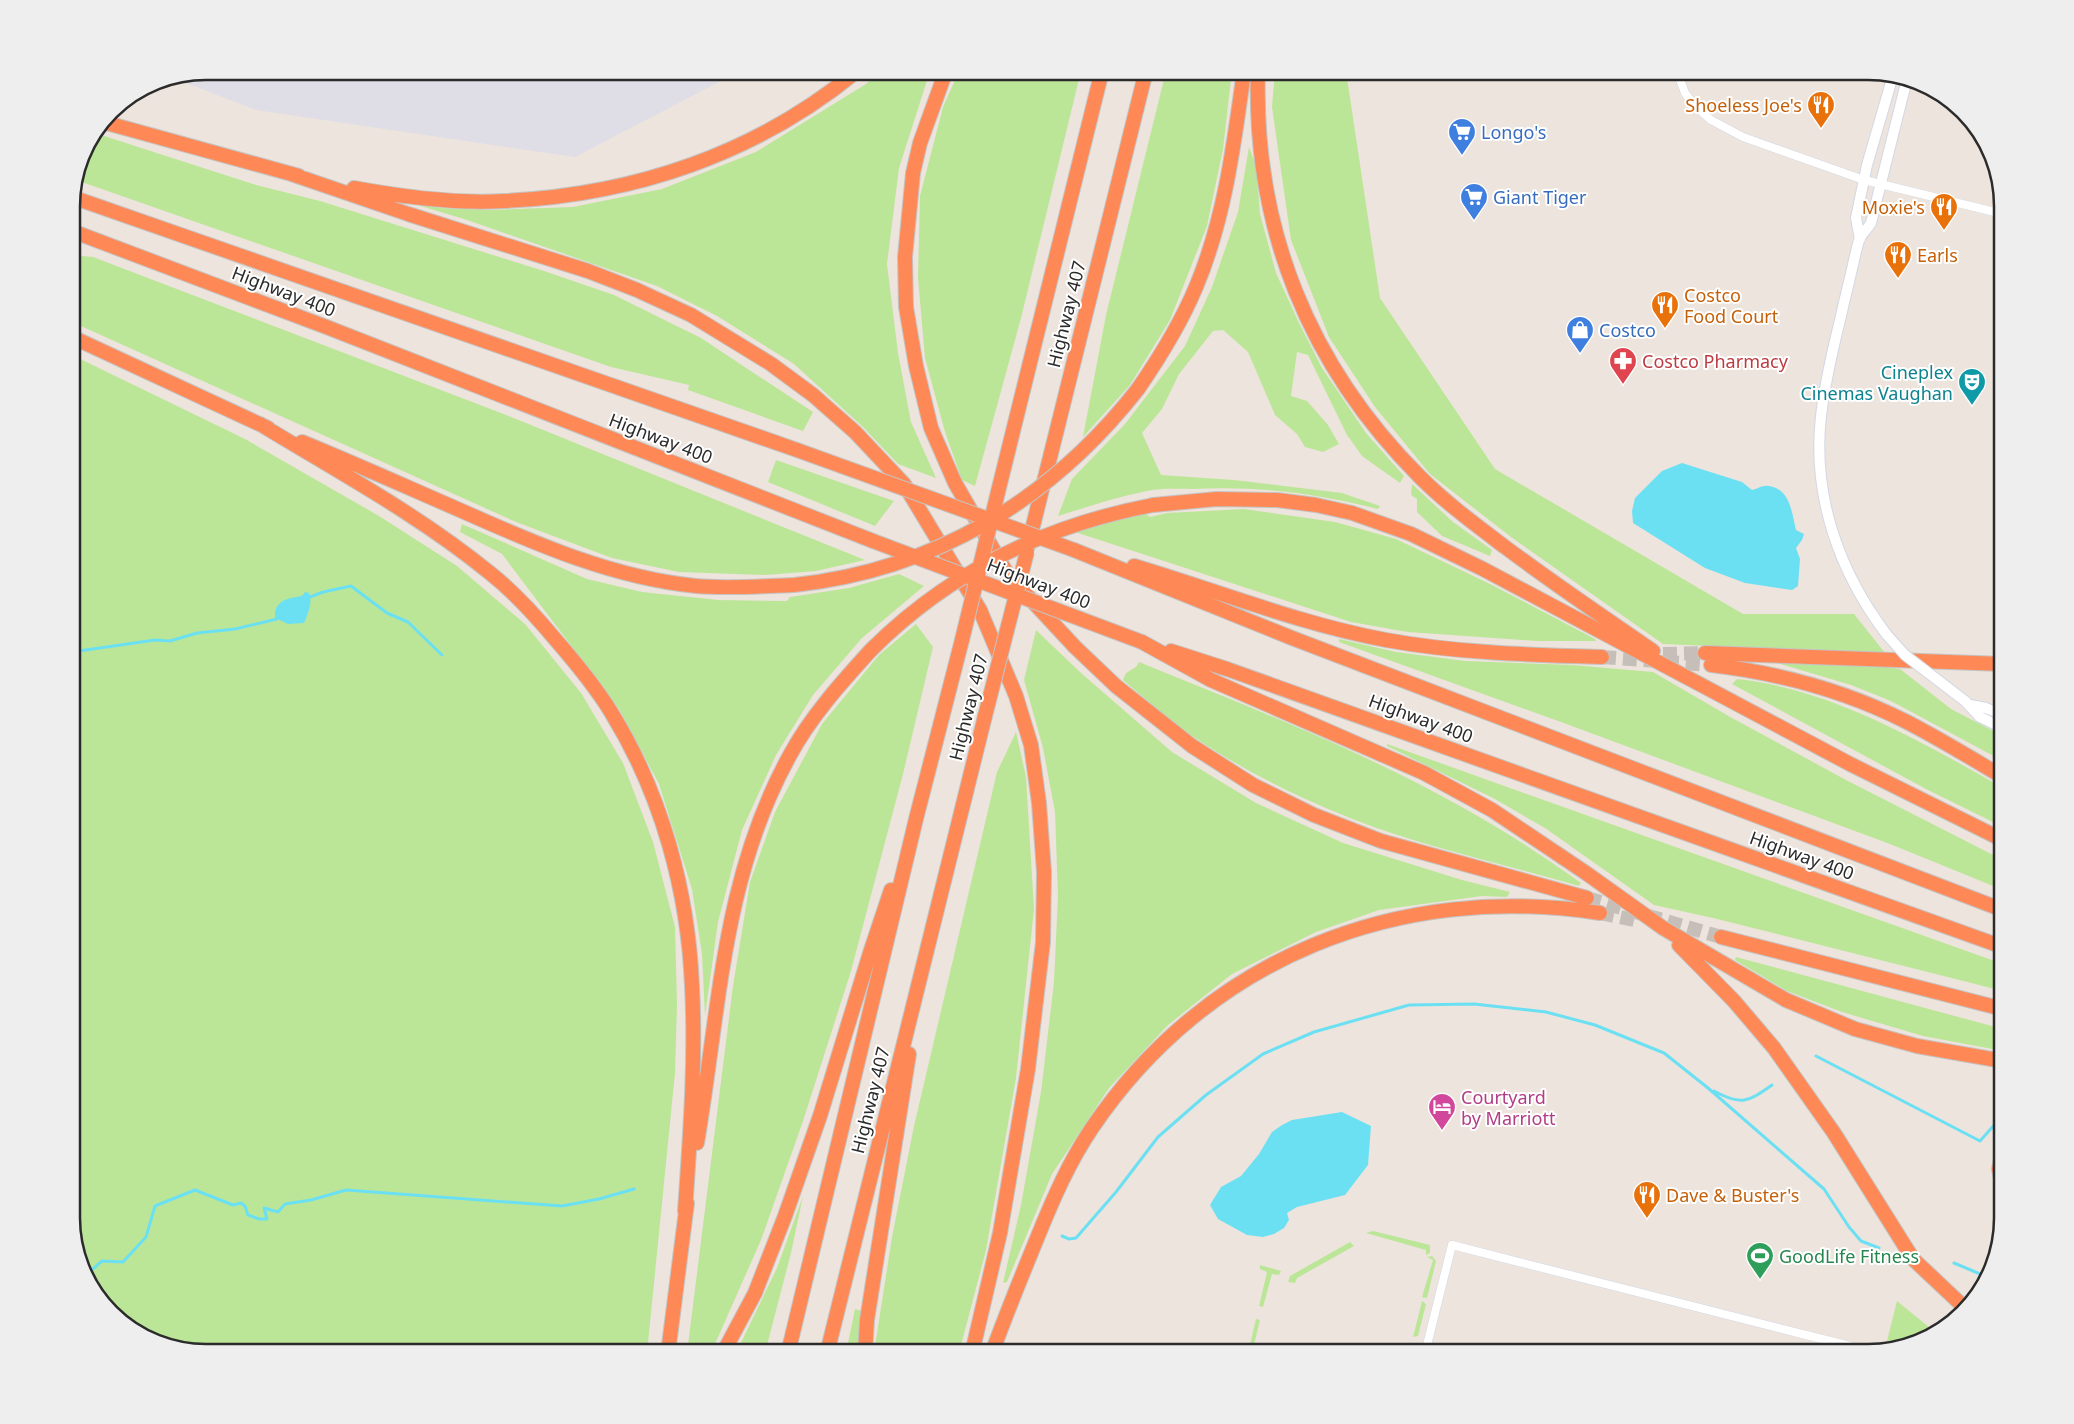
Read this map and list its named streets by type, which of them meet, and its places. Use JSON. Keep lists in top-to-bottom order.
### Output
{
  "streets": {
    "highway": ["Highway 400", "Highway 407"]
  },
  "places": {
    "restaurant": [
      "Shoeless Joe's",
      "Moxie's",
      "Earls",
      "Costco Food Court",
      "Dave & Buster's"
    ],
    "supermarket": ["Longo's", "Giant Tiger"],
    "shop": ["Costco"],
    "pharmacy": ["Costco Pharmacy"],
    "theatre": ["Cineplex Cinemas Vaughan"],
    "hotel": ["Courtyard by Marriott"],
    "sports": ["GoodLife Fitness"]
  }
}
